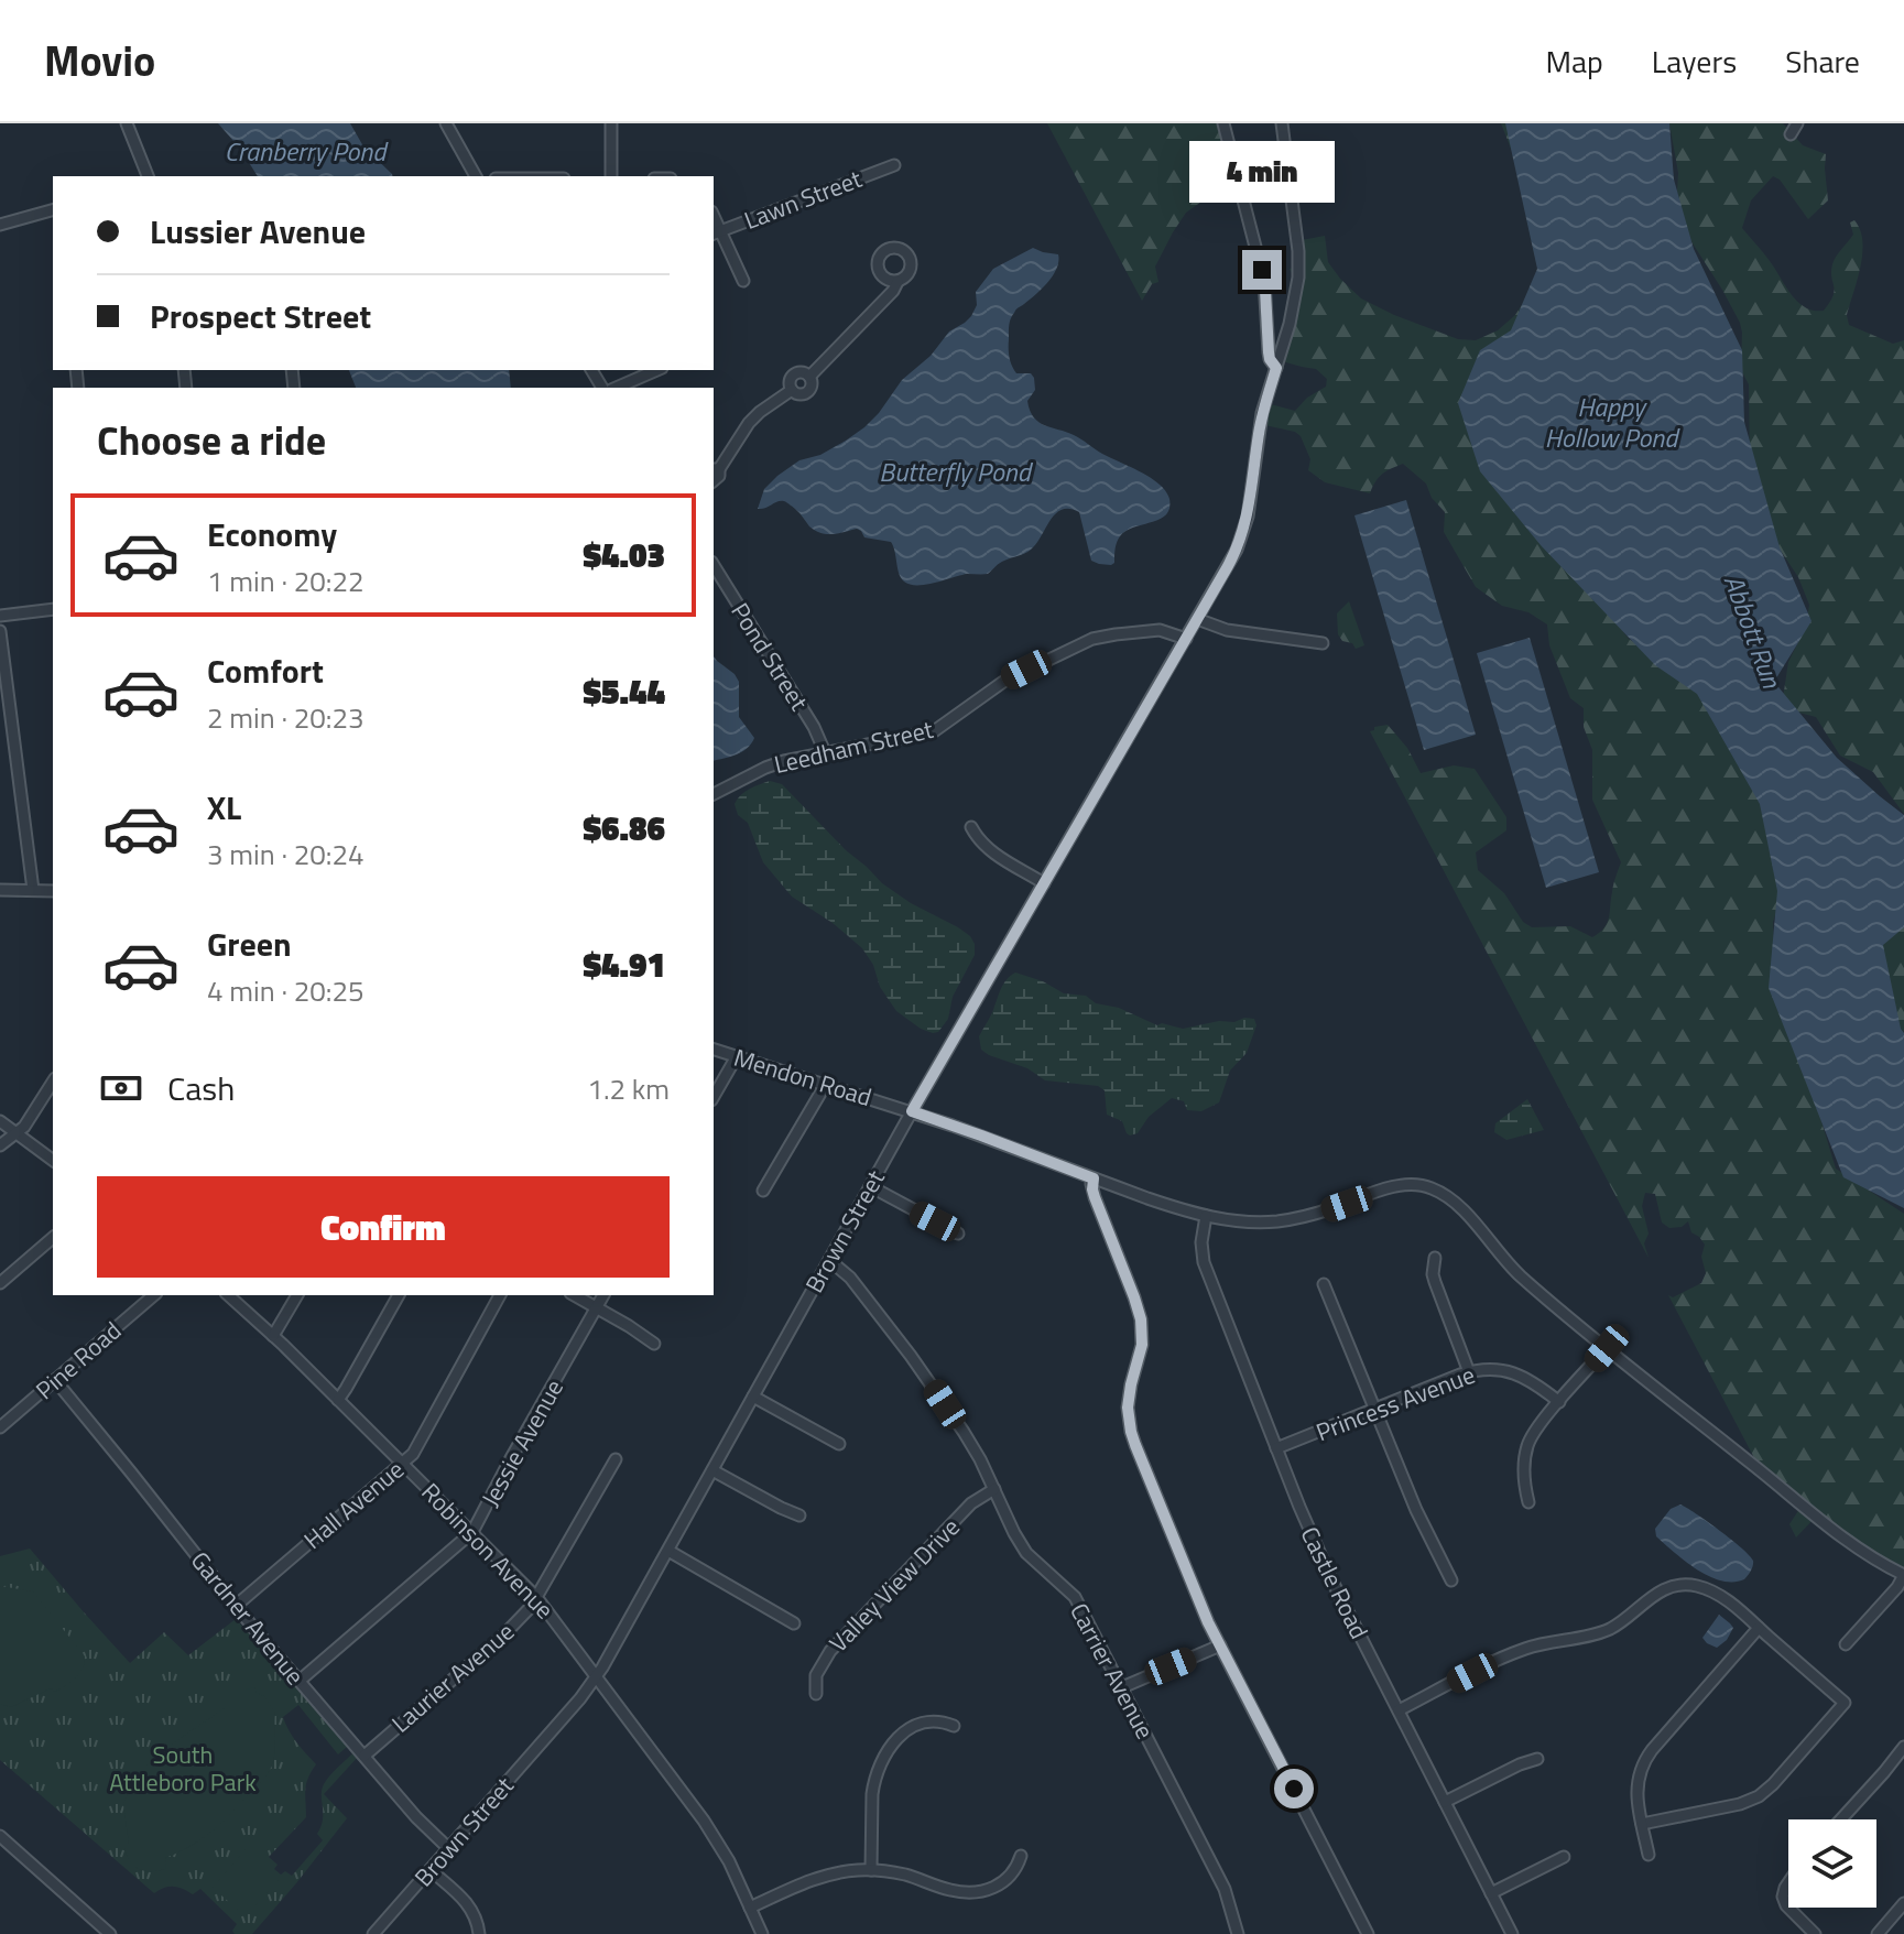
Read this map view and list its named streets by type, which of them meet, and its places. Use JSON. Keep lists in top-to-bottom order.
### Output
{
  "streets": {
    "street": [
      "Lawn Street",
      "Pond Street",
      "Leedham Street",
      "Mendon Road",
      "Brown Street",
      "Pine Road",
      "Princess Avenue",
      "Jessie Avenue",
      "Hall Avenue",
      "Robinson Avenue",
      "Castle Road",
      "Valley View Drive",
      "Gardner Avenue",
      "Carrier Avenue",
      "Laurier Avenue"
    ]
  },
  "crossings": [
    ["Pond Street", "Leedham Street"],
    ["Leedham Street", "Brown Street"],
    ["Mendon Road", "Brown Street"],
    ["Mendon Road", "Castle Road"],
    ["Brown Street", "Robinson Avenue"],
    ["Brown Street", "Gardner Avenue"],
    ["Brown Street", "Carrier Avenue"],
    ["Pine Road", "Gardner Avenue"],
    ["Princess Avenue", "Castle Road"],
    ["Jessie Avenue", "Robinson Avenue"],
    ["Jessie Avenue", "Gardner Avenue"],
    ["Hall Avenue", "Robinson Avenue"],
    ["Hall Avenue", "Gardner Avenue"],
    ["Robinson Avenue", "Laurier Avenue"],
    ["Valley View Drive", "Carrier Avenue"],
    ["Gardner Avenue", "Laurier Avenue"]
  ],
  "water": [
    "Cranberry Pond",
    "Happy Hollow Pond",
    "Butterfly Pond",
    "Abbott Run"
  ],
  "parks": ["South Attleboro Park"],
  "page": {
    "header": "Movio",
    "nav": ["Map", "Layers", "Share"],
    "bubble": "4 min",
    "banner": ["Lussier Avenue", "Prospect Street"],
    "heading": "Choose a ride",
    "list": [
      {
        "name": "Economy",
        "note": "1 min · 20:22",
        "value": "$4.03"
      },
      {
        "name": "Comfort",
        "note": "2 min · 20:23",
        "value": "$5.44"
      },
      {
        "name": "XL",
        "note": "3 min · 20:24",
        "value": "$6.86"
      },
      {
        "name": "Green",
        "note": "4 min · 20:25",
        "value": "$4.91"
      }
    ],
    "pay": ["Cash", "1.2 km"],
    "buttons": "Confirm"
  }
}
